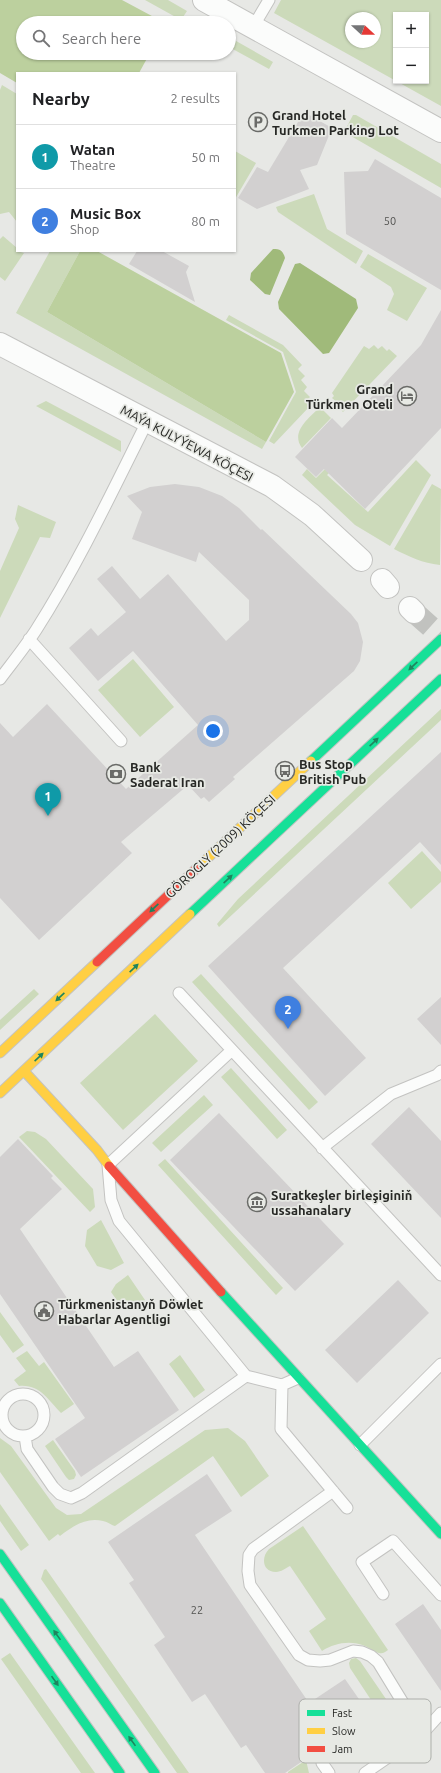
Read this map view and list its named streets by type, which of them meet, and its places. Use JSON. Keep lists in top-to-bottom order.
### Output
{
  "streets": {
    "street": ["MAÝA KULYÝEWA KÖÇESI", "GÖROGLY (2009) KÖÇESI"]
  },
  "places": {
    "parking": ["Grand Hotel Turkmen Parking Lot"],
    "hotel": ["Grand Türkmen Oteli"],
    "bus stop": ["Bus Stop British Pub"],
    "bank": ["Bank Saderat Iran"],
    "museum": ["Suratkeşler birleşiginiň ussahanalary"],
    "public building": ["Türkmenistanyň Döwlet Habarlar Agentligi"]
  },
  "house_numbers": ["50", "22"],
  "legend": ["Fast", "Slow", "Jam"],
  "north": "right",
  "page": {
    "map_buttons": ["+", "−"],
    "search": "Search here",
    "heading": ["Nearby", "2 results"],
    "list": [
      {
        "mark": "1",
        "name": "Watan",
        "note": "Theatre",
        "value": "50 m"
      },
      {
        "mark": "2",
        "name": "Music Box",
        "note": "Shop",
        "value": "80 m"
      }
    ],
    "pins": ["1", "2"]
  }
}
